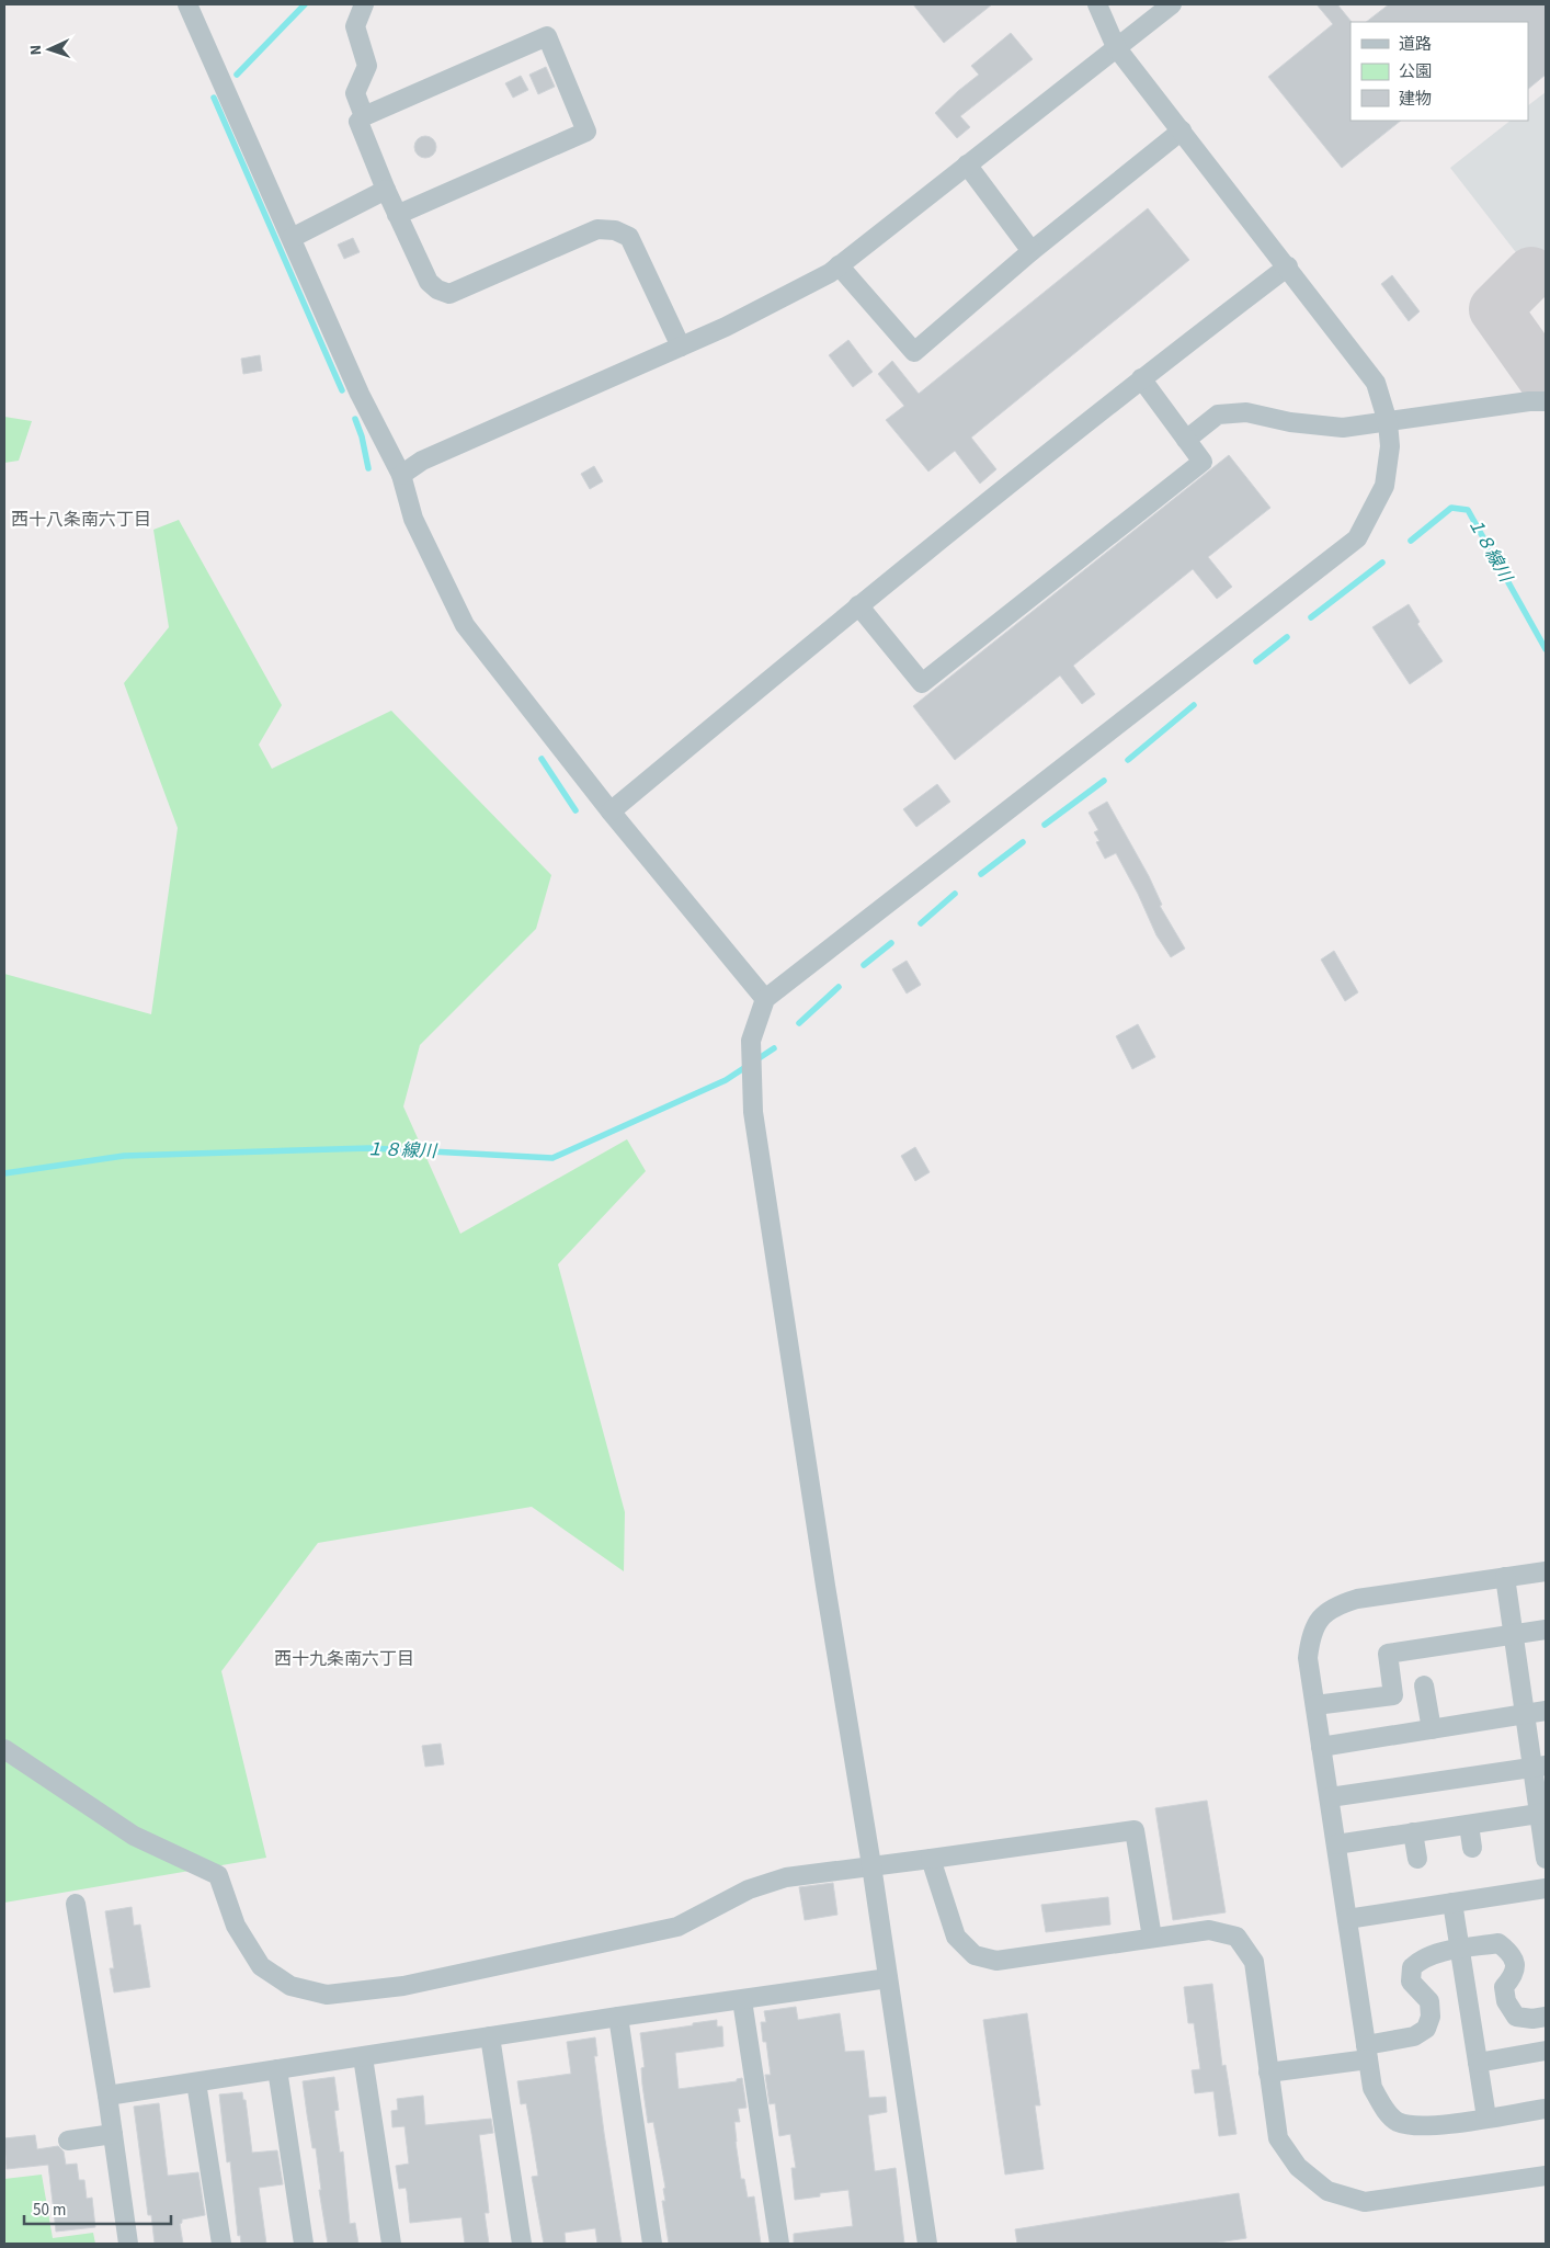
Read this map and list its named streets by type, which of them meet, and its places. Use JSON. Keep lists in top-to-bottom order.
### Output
{
  "districts": ["西十八条南六丁目", "西十九条南六丁目"],
  "water": ["１８線川"],
  "legend": ["道路", "公園", "建物"],
  "scale_bar": "50 m",
  "north": "left"
}
